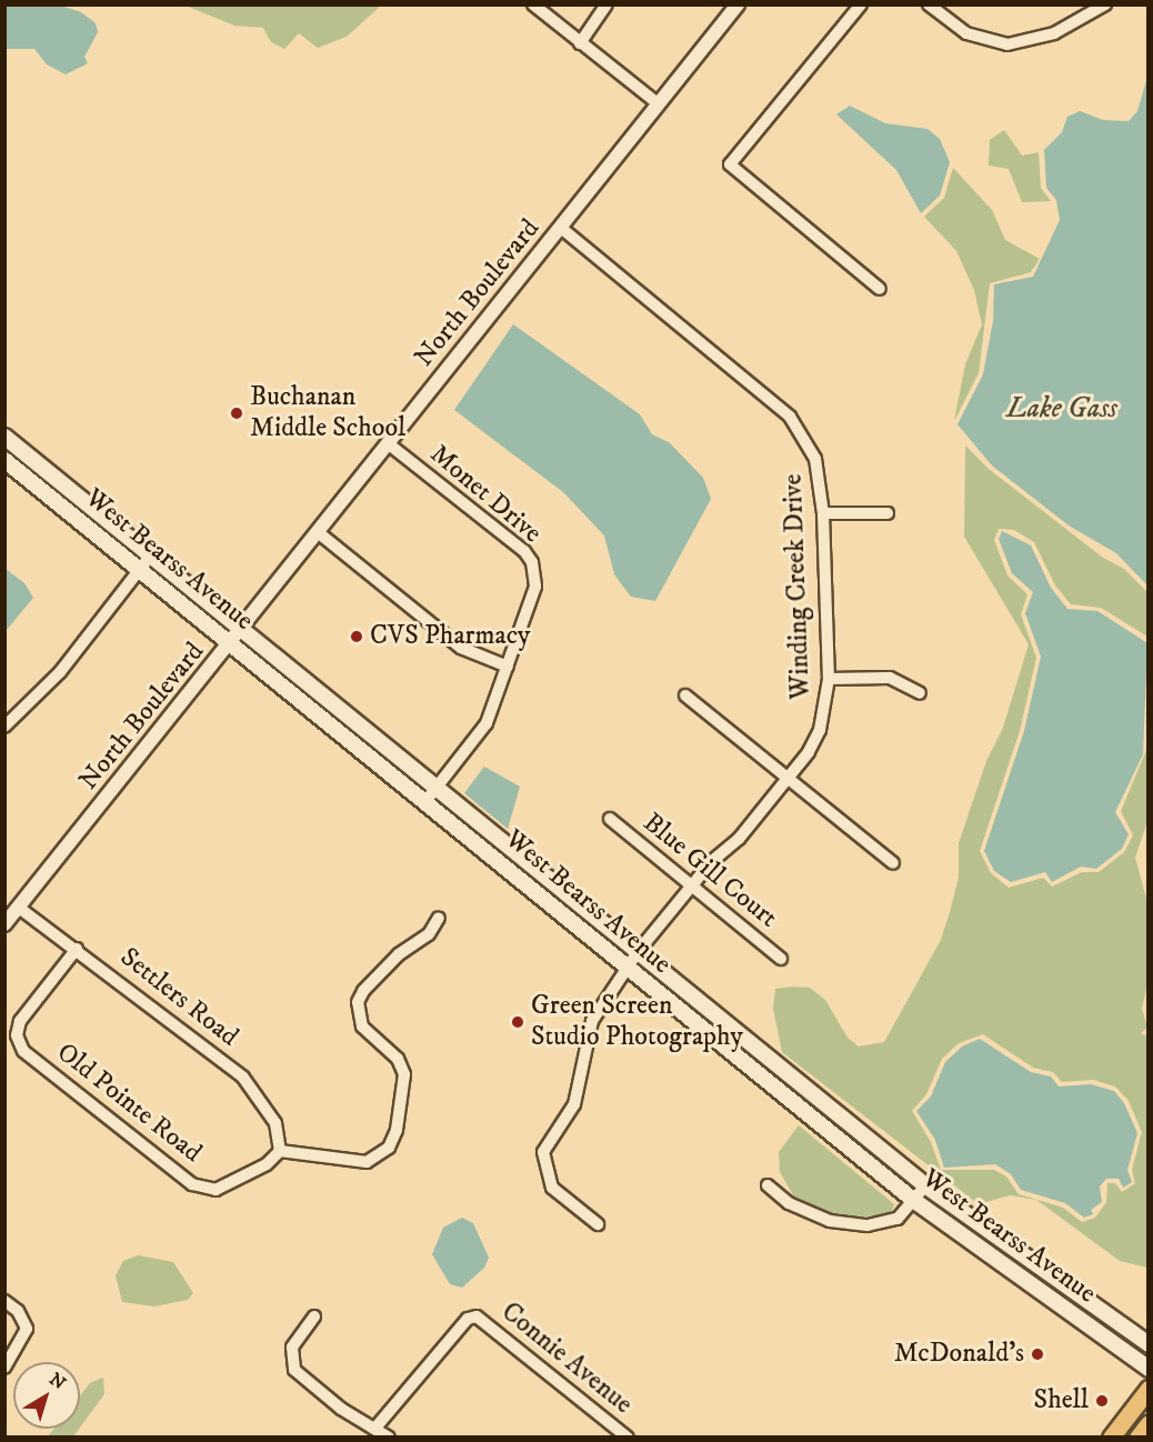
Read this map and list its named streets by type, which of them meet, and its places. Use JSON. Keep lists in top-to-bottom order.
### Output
{
  "streets": {
    "main road": ["West Bearss Avenue"],
    "street": [
      "North Boulevard",
      "Monet Drive",
      "Winding Creek Drive",
      "Blue Gill Court",
      "Settlers Road",
      "Old Pointe Road",
      "Connie Avenue"
    ]
  },
  "crossings": [
    ["North Boulevard", "Monet Drive"],
    ["North Boulevard", "West Bearss Avenue"],
    ["North Boulevard", "Winding Creek Drive"],
    ["North Boulevard", "Settlers Road"],
    ["Monet Drive", "West Bearss Avenue"],
    ["West Bearss Avenue", "Winding Creek Drive"],
    ["Winding Creek Drive", "Blue Gill Court"],
    ["Settlers Road", "Old Pointe Road"]
  ],
  "water": ["Lake Gass"],
  "places": [
    "Buchanan Middle School",
    "CVS Pharmacy",
    "Green Screen Studio Photography",
    "McDonald's",
    "Shell"
  ],
  "north": "top right"
}
